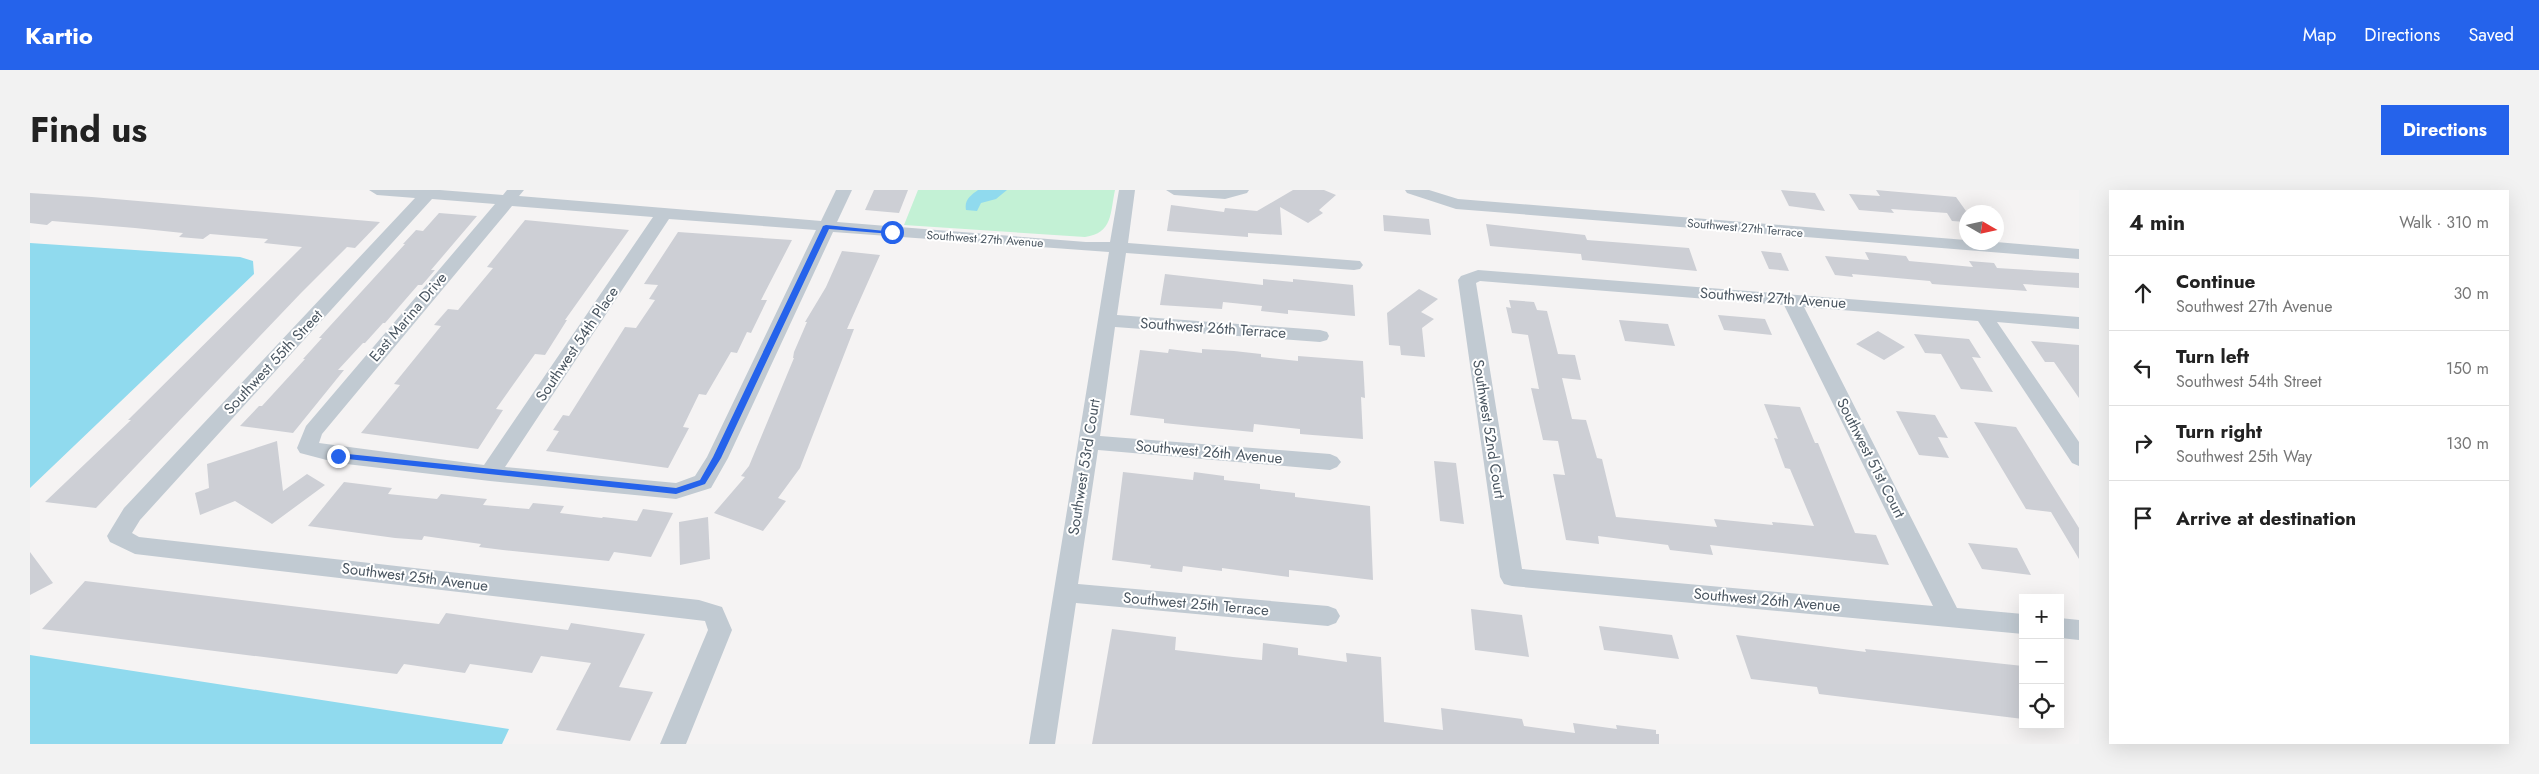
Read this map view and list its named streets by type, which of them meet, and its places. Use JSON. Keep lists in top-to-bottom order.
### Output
{
  "streets": {
    "street": [
      "Southwest 27th Terrace",
      "Southwest 27th Avenue",
      "East Marina Drive",
      "Southwest 26th Terrace",
      "Southwest 54th Place",
      "Southwest 55th Street",
      "Southwest 52nd Court",
      "Southwest 26th Avenue",
      "Southwest 51st Court",
      "Southwest 53rd Court",
      "Southwest 25th Avenue",
      "Southwest 25th Terrace"
    ]
  },
  "crossings": [
    ["Southwest 27th Avenue", "East Marina Drive"],
    ["Southwest 27th Avenue", "Southwest 54th Place"],
    ["Southwest 27th Avenue", "Southwest 55th Street"],
    ["Southwest 27th Avenue", "Southwest 52nd Court"],
    ["Southwest 27th Avenue", "Southwest 51st Court"],
    ["Southwest 27th Avenue", "Southwest 53rd Court"],
    ["East Marina Drive", "Southwest 54th Place"],
    ["Southwest 26th Terrace", "Southwest 53rd Court"],
    ["Southwest 55th Street", "Southwest 25th Avenue"],
    ["Southwest 52nd Court", "Southwest 26th Avenue"],
    ["Southwest 26th Avenue", "Southwest 51st Court"],
    ["Southwest 26th Avenue", "Southwest 53rd Court"],
    ["Southwest 53rd Court", "Southwest 25th Terrace"]
  ],
  "north": "right",
  "page": {
    "header": "Kartio",
    "nav": ["Map", "Directions", "Saved"],
    "title": "Find us",
    "buttons": "Directions",
    "heading": ["4 min", "Walk · 310 m"],
    "list": [
      ["Continue", "Southwest 27th Avenue", "30 m"],
      ["Turn left", "Southwest 54th Street", "150 m"],
      ["Turn right", "Southwest 25th Way", "130 m"],
      "Arrive at destination"
    ],
    "map_buttons": ["+", "−"]
  }
}
